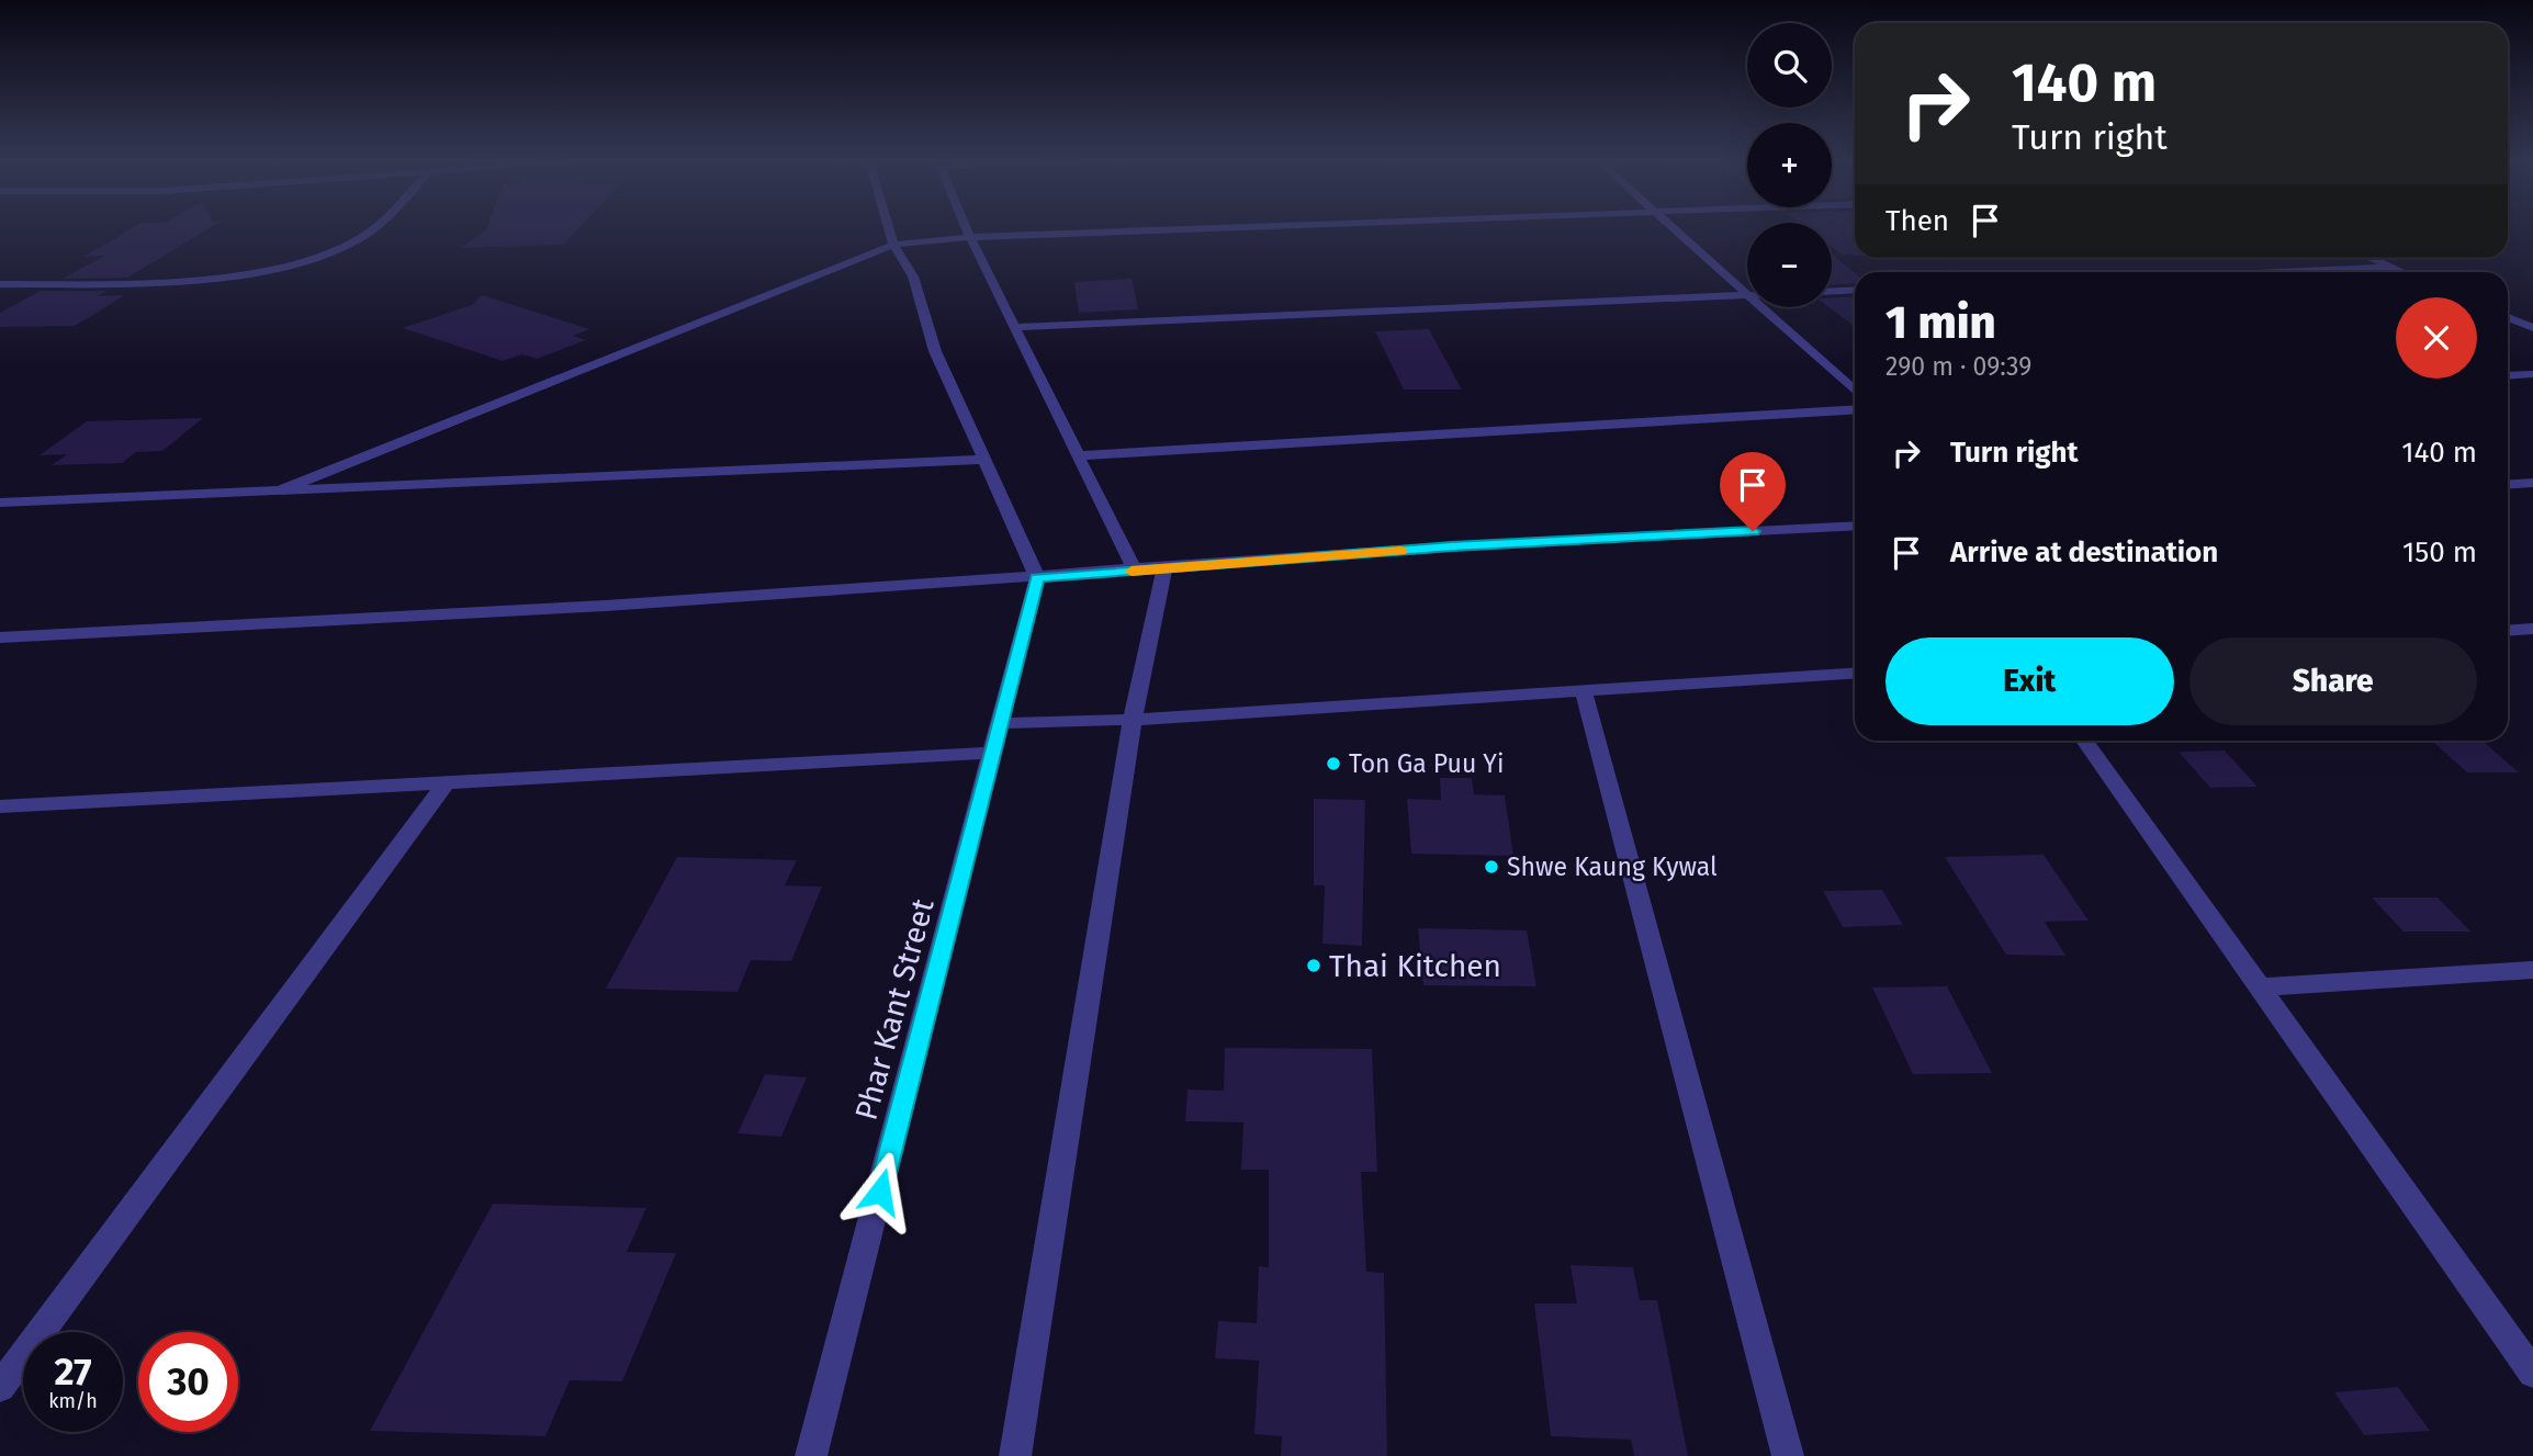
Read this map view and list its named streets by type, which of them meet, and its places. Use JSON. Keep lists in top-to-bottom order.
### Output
{
  "streets": {
    "street": ["Phar Kant Street"]
  },
  "places": ["Ton Ga Puu Yi", "Shwe Kaung Kywal", "Thai Kitchen"],
  "page": {
    "map_buttons": ["+", "−"],
    "turn": ["140 m", "Turn right"],
    "then": "Then",
    "heading": ["1 min", "290 m · 09:39"],
    "list": [
      {
        "name": "Turn right",
        "value": "140 m"
      },
      {
        "name": "Arrive at destination",
        "value": "150 m"
      }
    ],
    "buttons": ["Exit", "Share"],
    "speed": "27 km/h",
    "limit": "30"
  }
}
